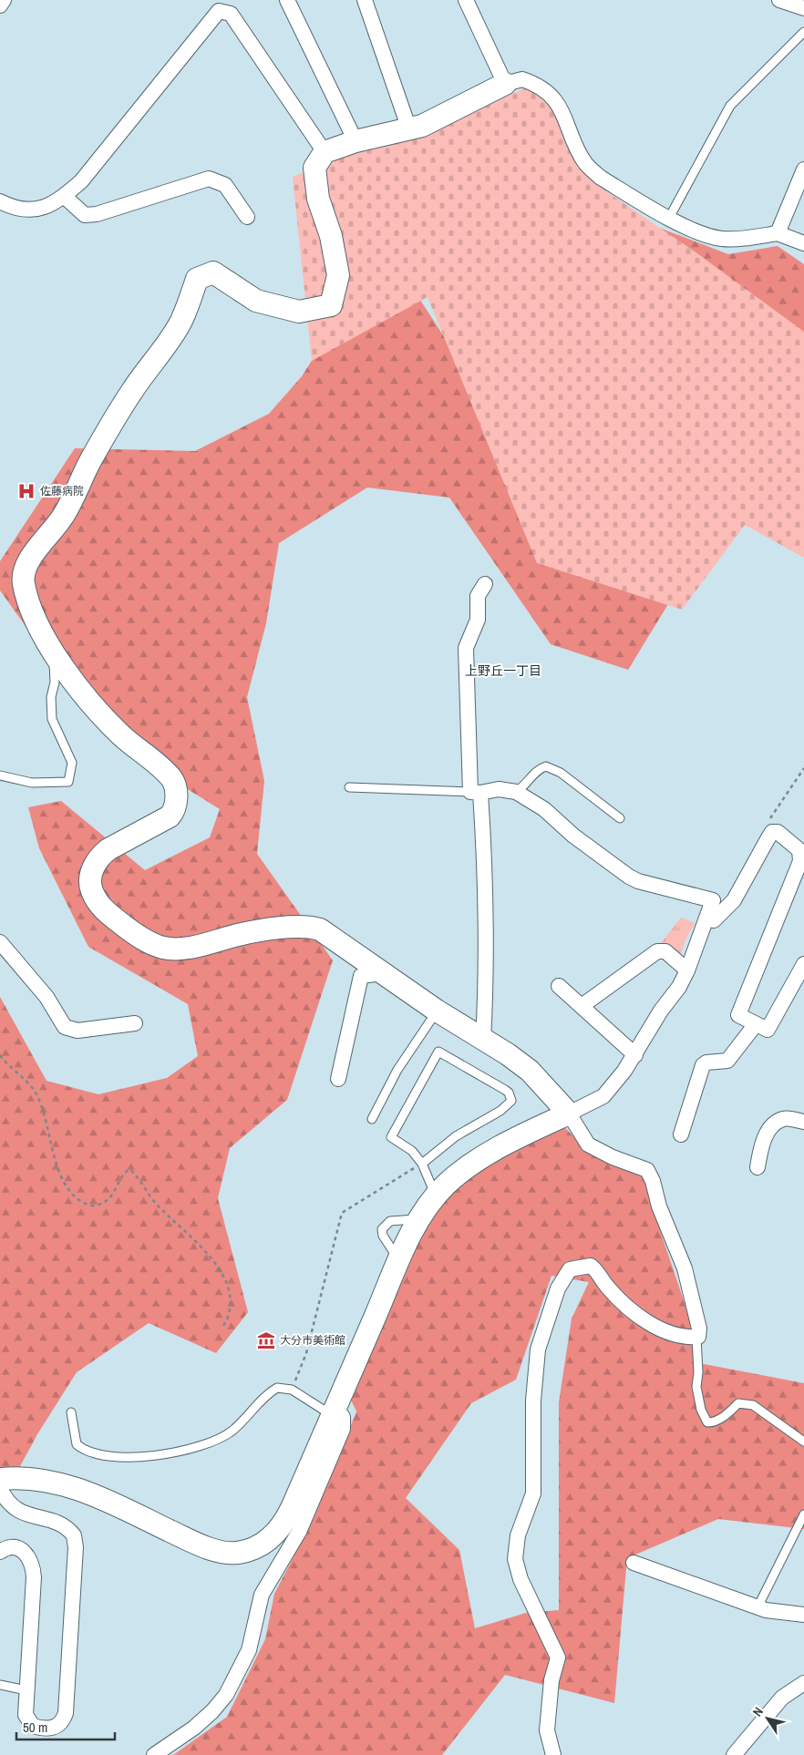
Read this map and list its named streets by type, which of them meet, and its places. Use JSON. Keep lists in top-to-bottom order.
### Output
{
  "districts": ["上野丘一丁目"],
  "places": {
    "hospital": ["佐藤病院"],
    "museum": ["大分市美術館"]
  },
  "scale_bar": "50 m",
  "north": "top left"
}
